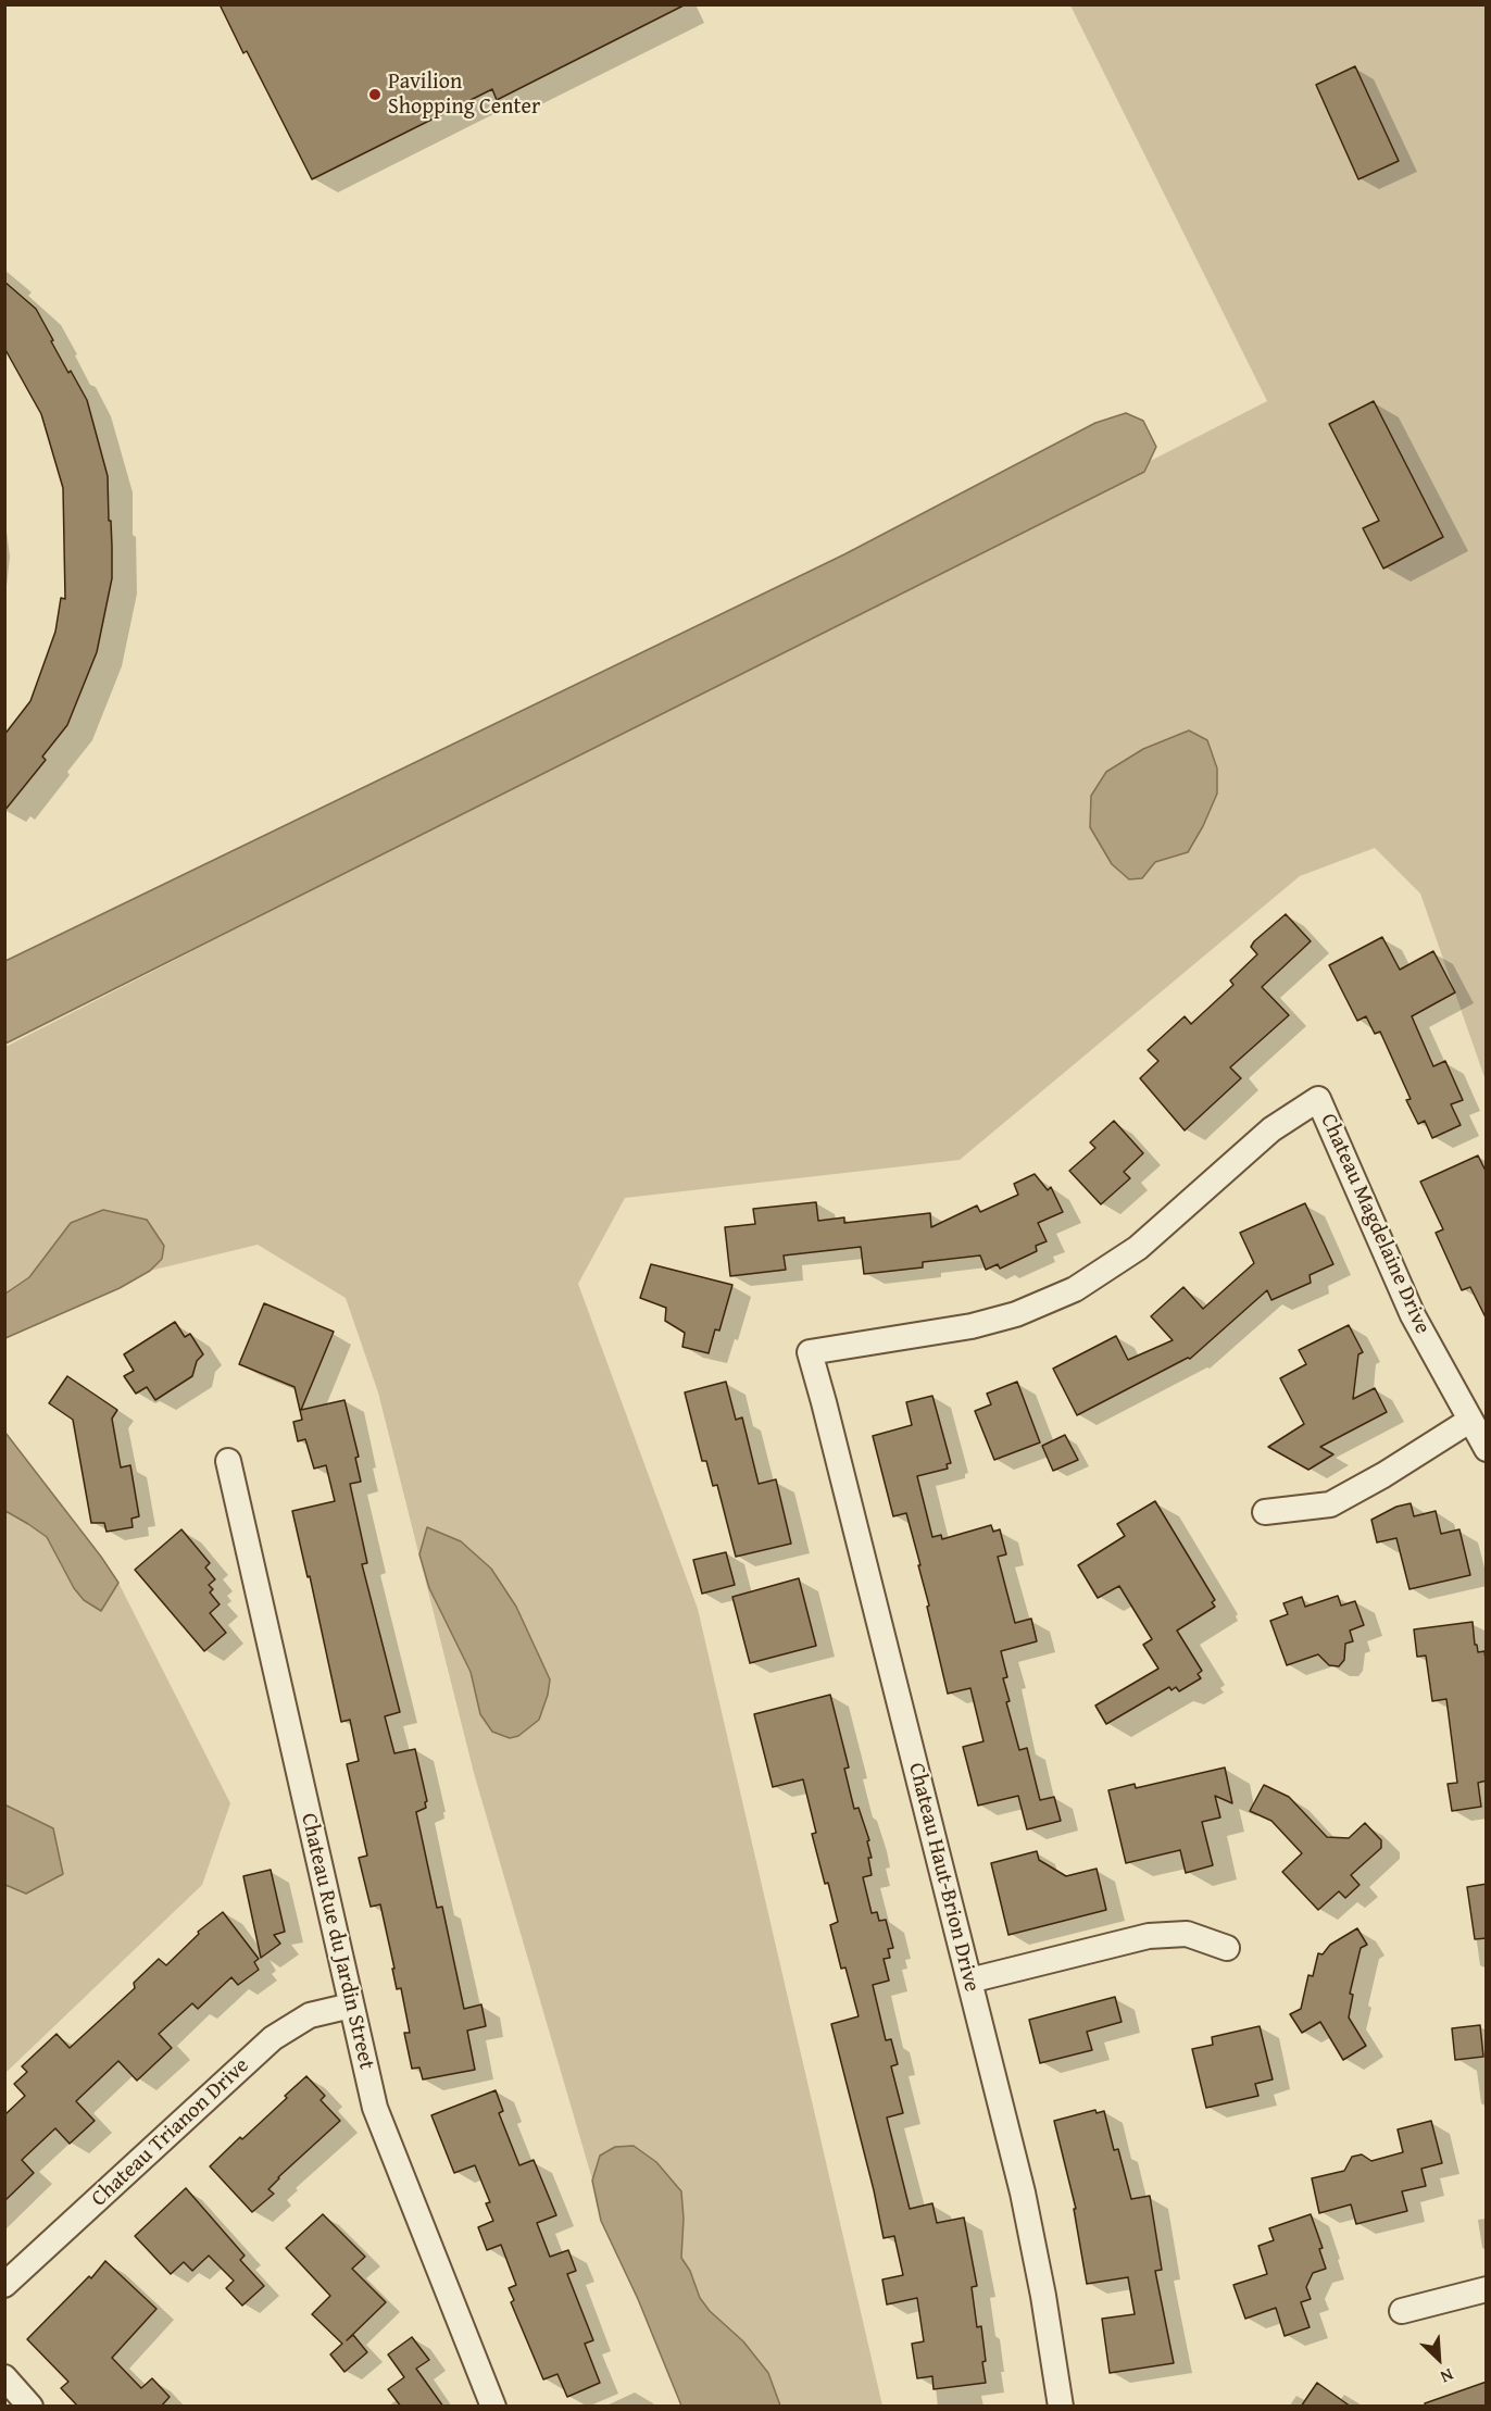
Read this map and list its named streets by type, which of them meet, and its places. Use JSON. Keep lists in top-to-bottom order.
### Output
{
  "streets": {
    "street": [
      "Chateau Magdelaine Drive",
      "Chateau Haut-Brion Drive",
      "Chateau Rue du Jardin Street",
      "Chateau Trianon Drive"
    ]
  },
  "crossings": [
    ["Chateau Magdelaine Drive", "Chateau Haut-Brion Drive"],
    ["Chateau Rue du Jardin Street", "Chateau Trianon Drive"]
  ],
  "places": ["Pavilion Shopping Center"],
  "north": "bottom right"
}
